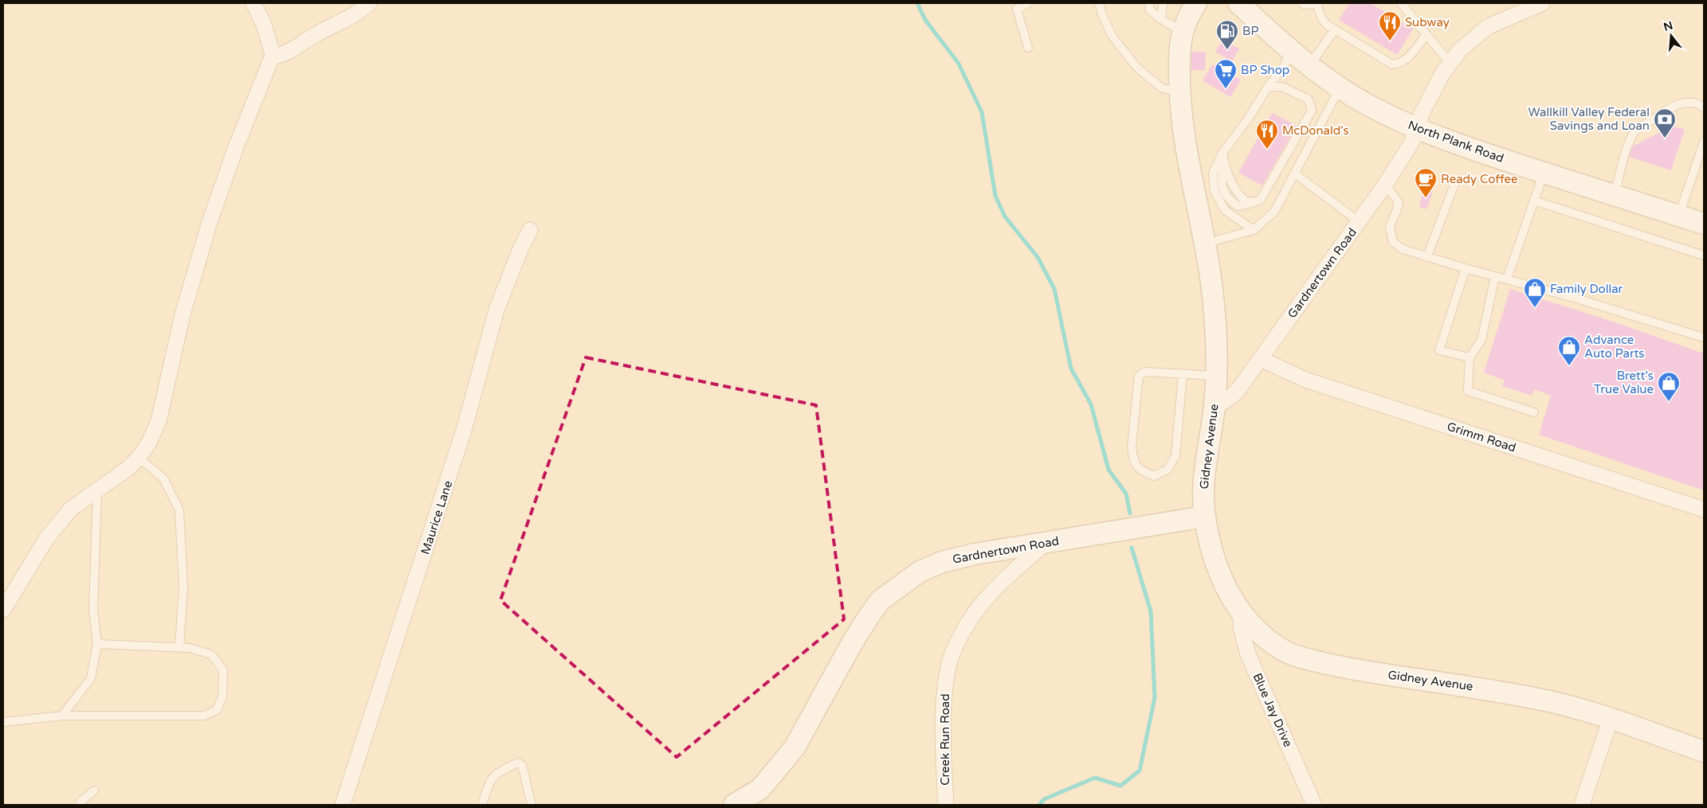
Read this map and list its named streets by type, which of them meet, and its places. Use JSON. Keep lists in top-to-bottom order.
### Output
{
  "streets": {
    "street": [
      "North Plank Road",
      "Gardnertown Road",
      "Grimm Road",
      "Gidney Avenue",
      "Maurice Lane",
      "Blue Jay Drive",
      "Creek Run Road"
    ]
  },
  "crossings": [
    ["North Plank Road", "Gardnertown Road"],
    ["Gardnertown Road", "Grimm Road"],
    ["Gardnertown Road", "Gidney Avenue"],
    ["Gardnertown Road", "Creek Run Road"],
    ["Gidney Avenue", "Blue Jay Drive"]
  ],
  "places": {
    "restaurant": ["Subway", "McDonald's"],
    "fuel station": ["BP"],
    "supermarket": ["BP Shop"],
    "bank": ["Wallkill Valley Federal Savings and Loan"],
    "cafe": ["Ready Coffee"],
    "shop": ["Family Dollar", "Advance Auto Parts", "Brett's True Value"]
  },
  "north": "top"
}
